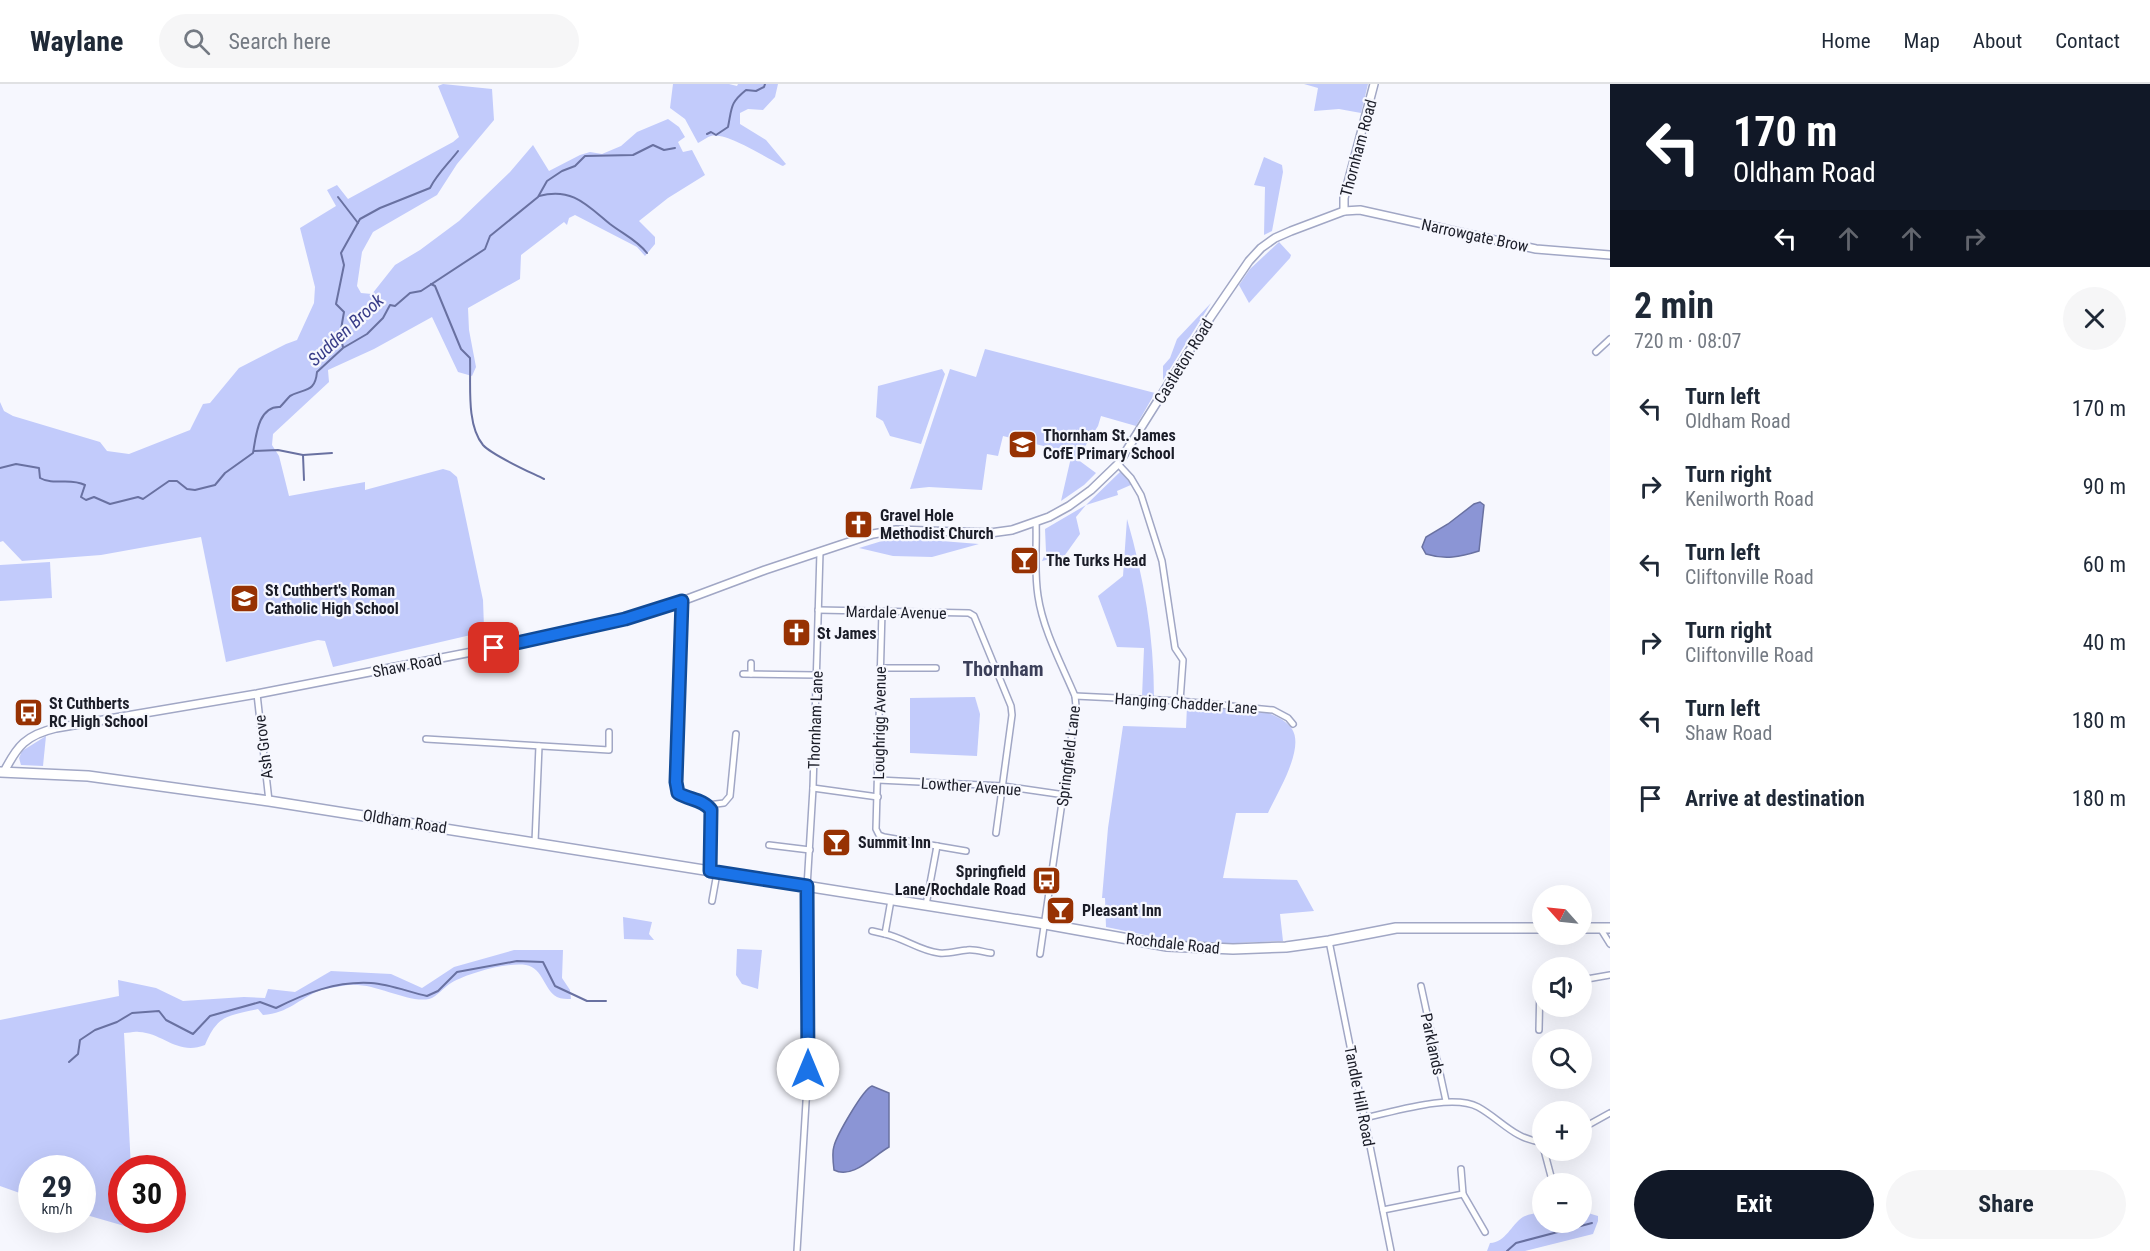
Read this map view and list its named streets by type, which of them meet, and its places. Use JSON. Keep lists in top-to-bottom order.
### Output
{
  "streets": {
    "main road": ["Oldham Road", "Rochdale Road"],
    "street": [
      "Thornham Road",
      "Narrowgate Brow",
      "Castleton Road",
      "Mardale Avenue",
      "Shaw Road",
      "Hanging Chadder Lane",
      "Thornham Lane",
      "Loughrigg Avenue",
      "Ash Grove",
      "Springfield Lane",
      "Lowther Avenue",
      "Parklands",
      "Tandle Hill Road"
    ]
  },
  "crossings": [
    ["Thornham Road", "Narrowgate Brow"],
    ["Thornham Road", "Castleton Road"],
    ["Narrowgate Brow", "Castleton Road"],
    ["Castleton Road", "Shaw Road"],
    ["Castleton Road", "Thornham Lane"],
    ["Castleton Road", "Springfield Lane"],
    ["Mardale Avenue", "Thornham Lane"],
    ["Mardale Avenue", "Loughrigg Avenue"],
    ["Mardale Avenue", "Lowther Avenue"],
    ["Shaw Road", "Thornham Lane"],
    ["Shaw Road", "Ash Grove"],
    ["Shaw Road", "Oldham Road"],
    ["Hanging Chadder Lane", "Springfield Lane"],
    ["Thornham Lane", "Oldham Road"],
    ["Thornham Lane", "Rochdale Road"],
    ["Loughrigg Avenue", "Lowther Avenue"],
    ["Ash Grove", "Oldham Road"],
    ["Springfield Lane", "Lowther Avenue"],
    ["Springfield Lane", "Rochdale Road"],
    ["Oldham Road", "Rochdale Road"],
    ["Rochdale Road", "Tandle Hill Road"]
  ],
  "districts": ["Thornham"],
  "water": ["Sudden Brook"],
  "places": {
    "school or university": ["Thornham St. James CofE Primary School", "St Cuthbert's Roman Catholic High School"],
    "church": ["Gravel Hole Methodist Church", "St James"],
    "bar": ["The Turks Head", "Summit Inn", "Pleasant Inn"],
    "bus stop": ["St Cuthberts RC High School", "Springfield Lane/Rochdale Road"]
  },
  "north": "top left",
  "page": {
    "header": "Waylane",
    "search": "Search here",
    "nav": [
      "Home",
      "Map",
      "About",
      "Contact"
    ],
    "turn": ["170 m", "Oldham Road"],
    "heading": ["2 min", "720 m · 08:07"],
    "list": [
      {
        "name": "Turn left",
        "note": "Oldham Road",
        "value": "170 m"
      },
      {
        "name": "Turn right",
        "note": "Kenilworth Road",
        "value": "90 m"
      },
      {
        "name": "Turn left",
        "note": "Cliftonville Road",
        "value": "60 m"
      },
      {
        "name": "Turn right",
        "note": "Cliftonville Road",
        "value": "40 m"
      },
      {
        "name": "Turn left",
        "note": "Shaw Road",
        "value": "180 m"
      },
      {
        "name": "Arrive at destination",
        "value": "180 m"
      }
    ],
    "map_buttons": ["+", "−"],
    "speed": "29 km/h",
    "limit": "30",
    "buttons": ["Exit", "Share"]
  }
}
